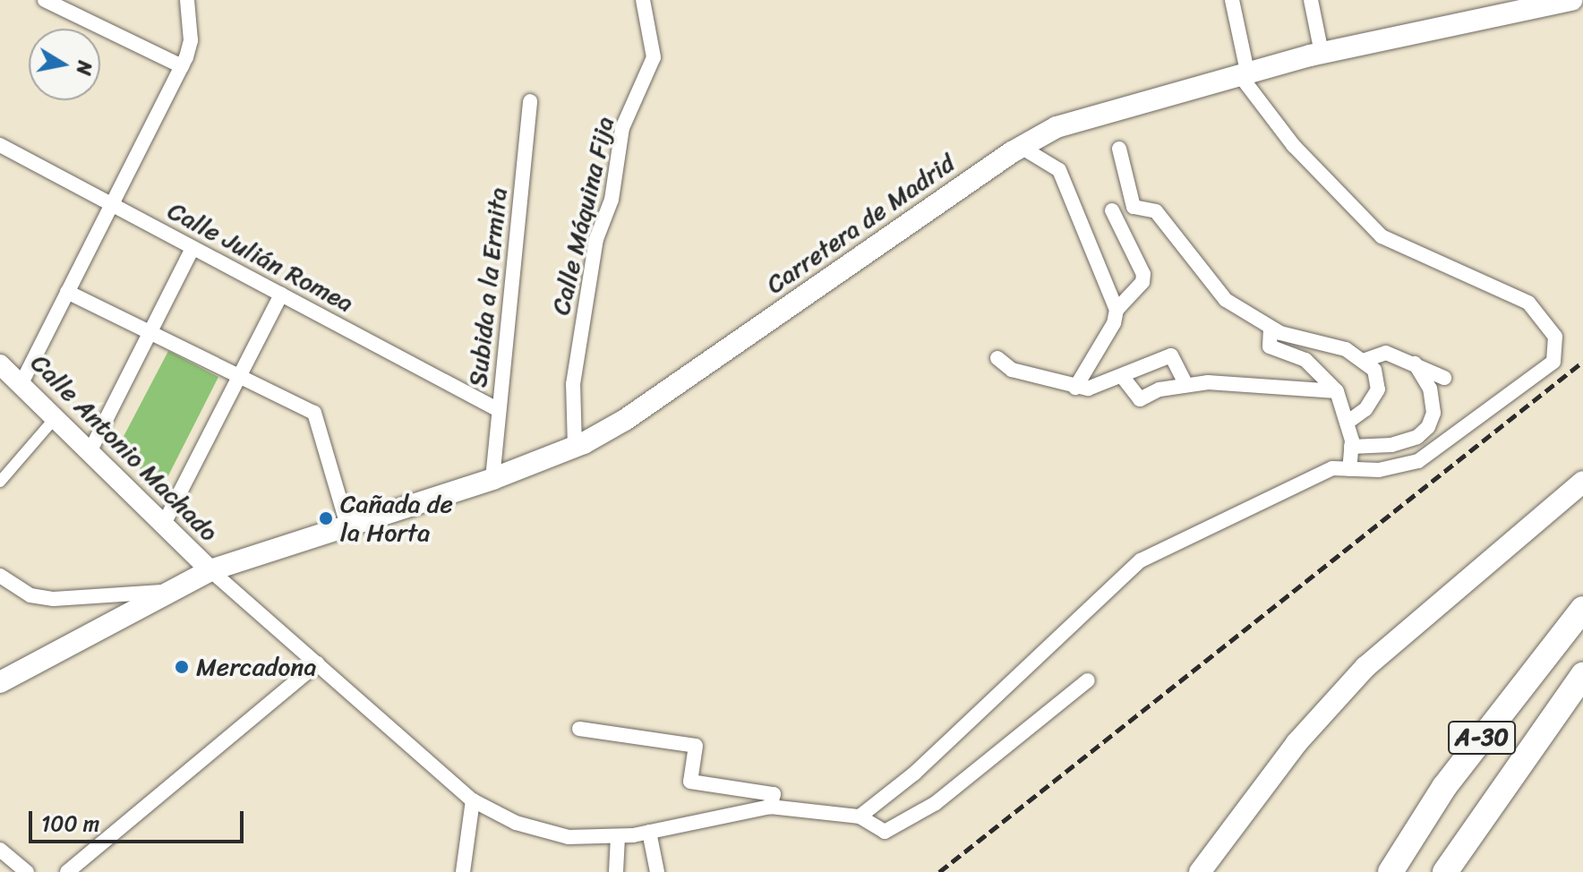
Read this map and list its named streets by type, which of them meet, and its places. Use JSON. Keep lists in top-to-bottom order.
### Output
{
  "streets": {
    "highway": ["A-30"],
    "main road": ["Carretera de Madrid", "Calle Antonio Machado"],
    "street": ["Calle Máquina Fija", "Calle Julián Romea", "Subida a la Ermita"]
  },
  "crossings": [
    ["Calle Máquina Fija", "Carretera de Madrid"],
    ["Carretera de Madrid", "Subida a la Ermita"],
    ["Carretera de Madrid", "Calle Antonio Machado"],
    ["Calle Julián Romea", "Subida a la Ermita"]
  ],
  "places": ["Cañada de la Horta", "Mercadona"],
  "scale_bar": "100 m",
  "north": "right"
}
